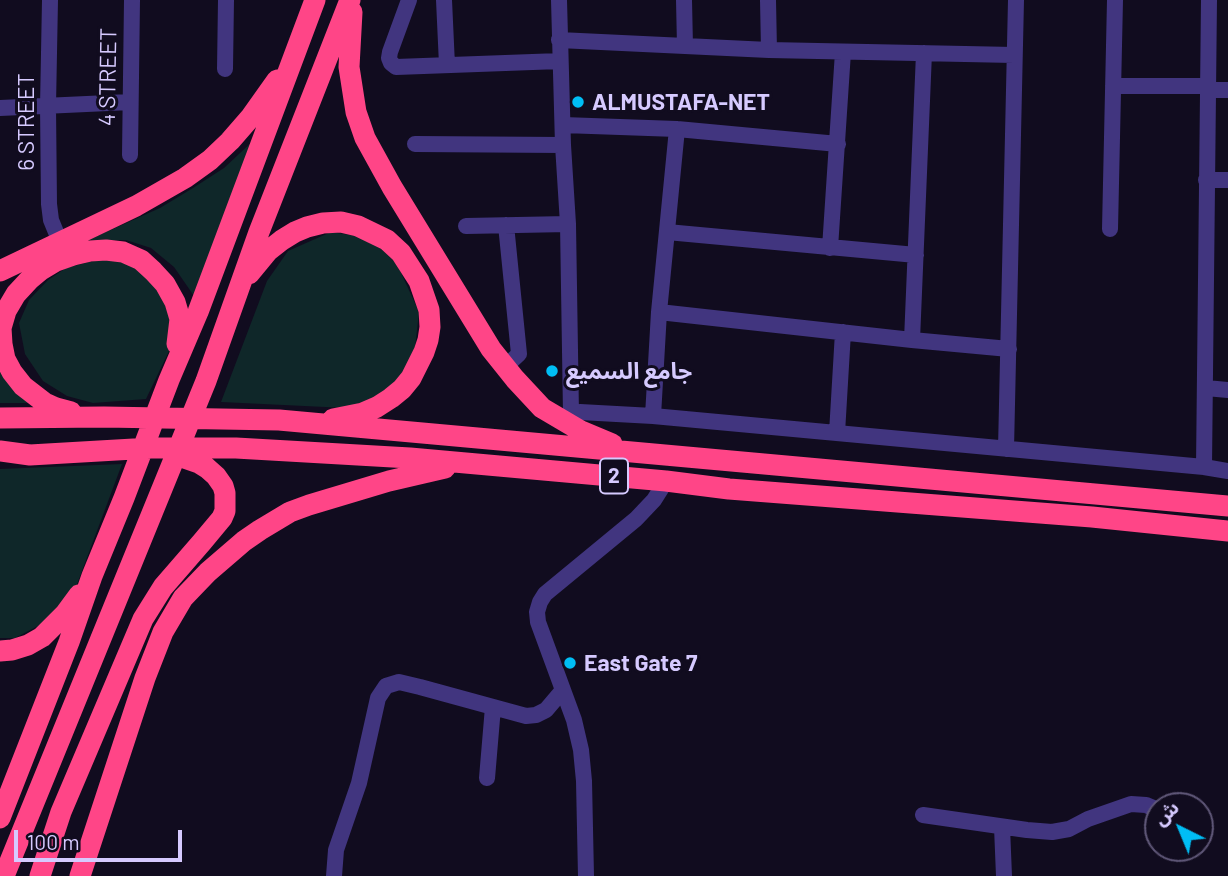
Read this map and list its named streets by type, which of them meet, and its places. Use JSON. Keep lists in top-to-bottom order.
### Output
{
  "streets": {
    "highway": ["2"],
    "street": ["4 STREET", "6 STREET"]
  },
  "places": ["ALMUSTAFA-NET", "جامع السميع", "East Gate 7"],
  "scale_bar": "100 m",
  "north": "top left"
}
